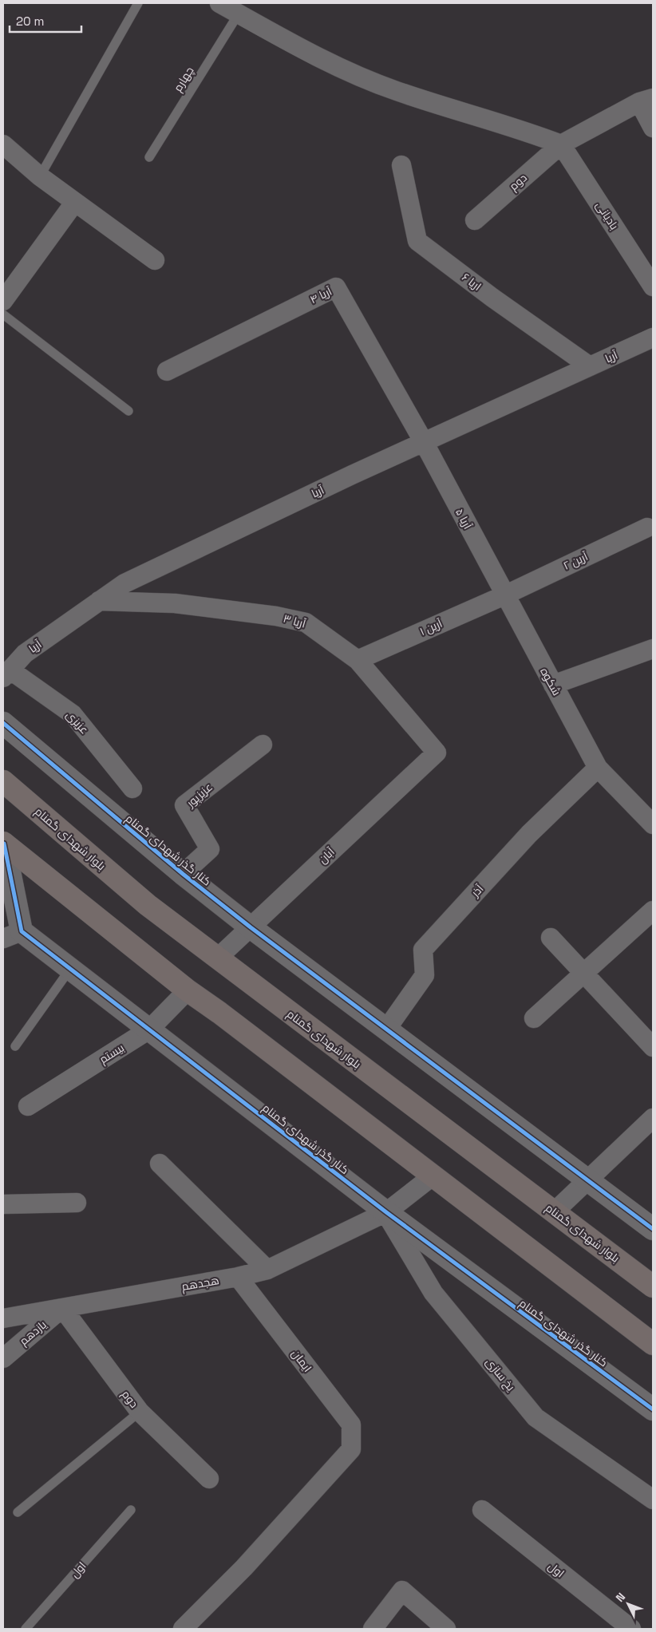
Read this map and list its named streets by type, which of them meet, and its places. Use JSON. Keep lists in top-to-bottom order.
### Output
{
  "streets": {
    "highway": ["بلوار شهدای گمنام"],
    "street": [
      "دوم",
      "بادیانی",
      "اریا ۶",
      "آریا ۴",
      "آریا",
      "آریا ۵",
      "آرین ۲",
      "آریا ۳",
      "آرین ۱",
      "شکوه",
      "عزیزی",
      "عزیزپور",
      "کنار گذر شهدای گمنام",
      "آبان",
      "آذر",
      "بیستم",
      "هجدهم",
      "یازدهم",
      "ایمان",
      "یخ سازی",
      "اول"
    ],
    "lane": ["چهارم"]
  },
  "crossings": [
    ["دوم", "بادیانی"],
    ["دوم", "هجدهم"],
    ["دوم", "یازدهم"],
    ["اریا ۶", "آریا"],
    ["آریا ۴", "آریا"],
    ["آریا ۴", "آریا ۵"],
    ["آریا", "آریا ۵"],
    ["آریا", "آریا ۳"],
    ["آریا", "عزیزی"],
    ["آریا ۵", "آرین ۲"],
    ["آریا ۵", "آرین ۱"],
    ["آریا ۵", "شکوه"],
    ["آرین ۲", "آرین ۱"],
    ["آرین ۲", "شکوه"],
    ["آریا ۳", "آرین ۱"],
    ["آریا ۳", "آبان"],
    ["آرین ۱", "شکوه"],
    ["شکوه", "آذر"],
    ["عزیزپور", "کنار گذر شهدای گمنام"],
    ["بلوار شهدای گمنام", "آبان"],
    ["کنار گذر شهدای گمنام", "آبان"],
    ["کنار گذر شهدای گمنام", "آذر"],
    ["کنار گذر شهدای گمنام", "بیستم"],
    ["کنار گذر شهدای گمنام", "هجدهم"],
    ["کنار گذر شهدای گمنام", "یخ سازی"],
    ["هجدهم", "یازدهم"],
    ["هجدهم", "ایمان"],
    ["هجدهم", "یخ سازی"]
  ],
  "scale_bar": "20 m",
  "north": "top left"
}
